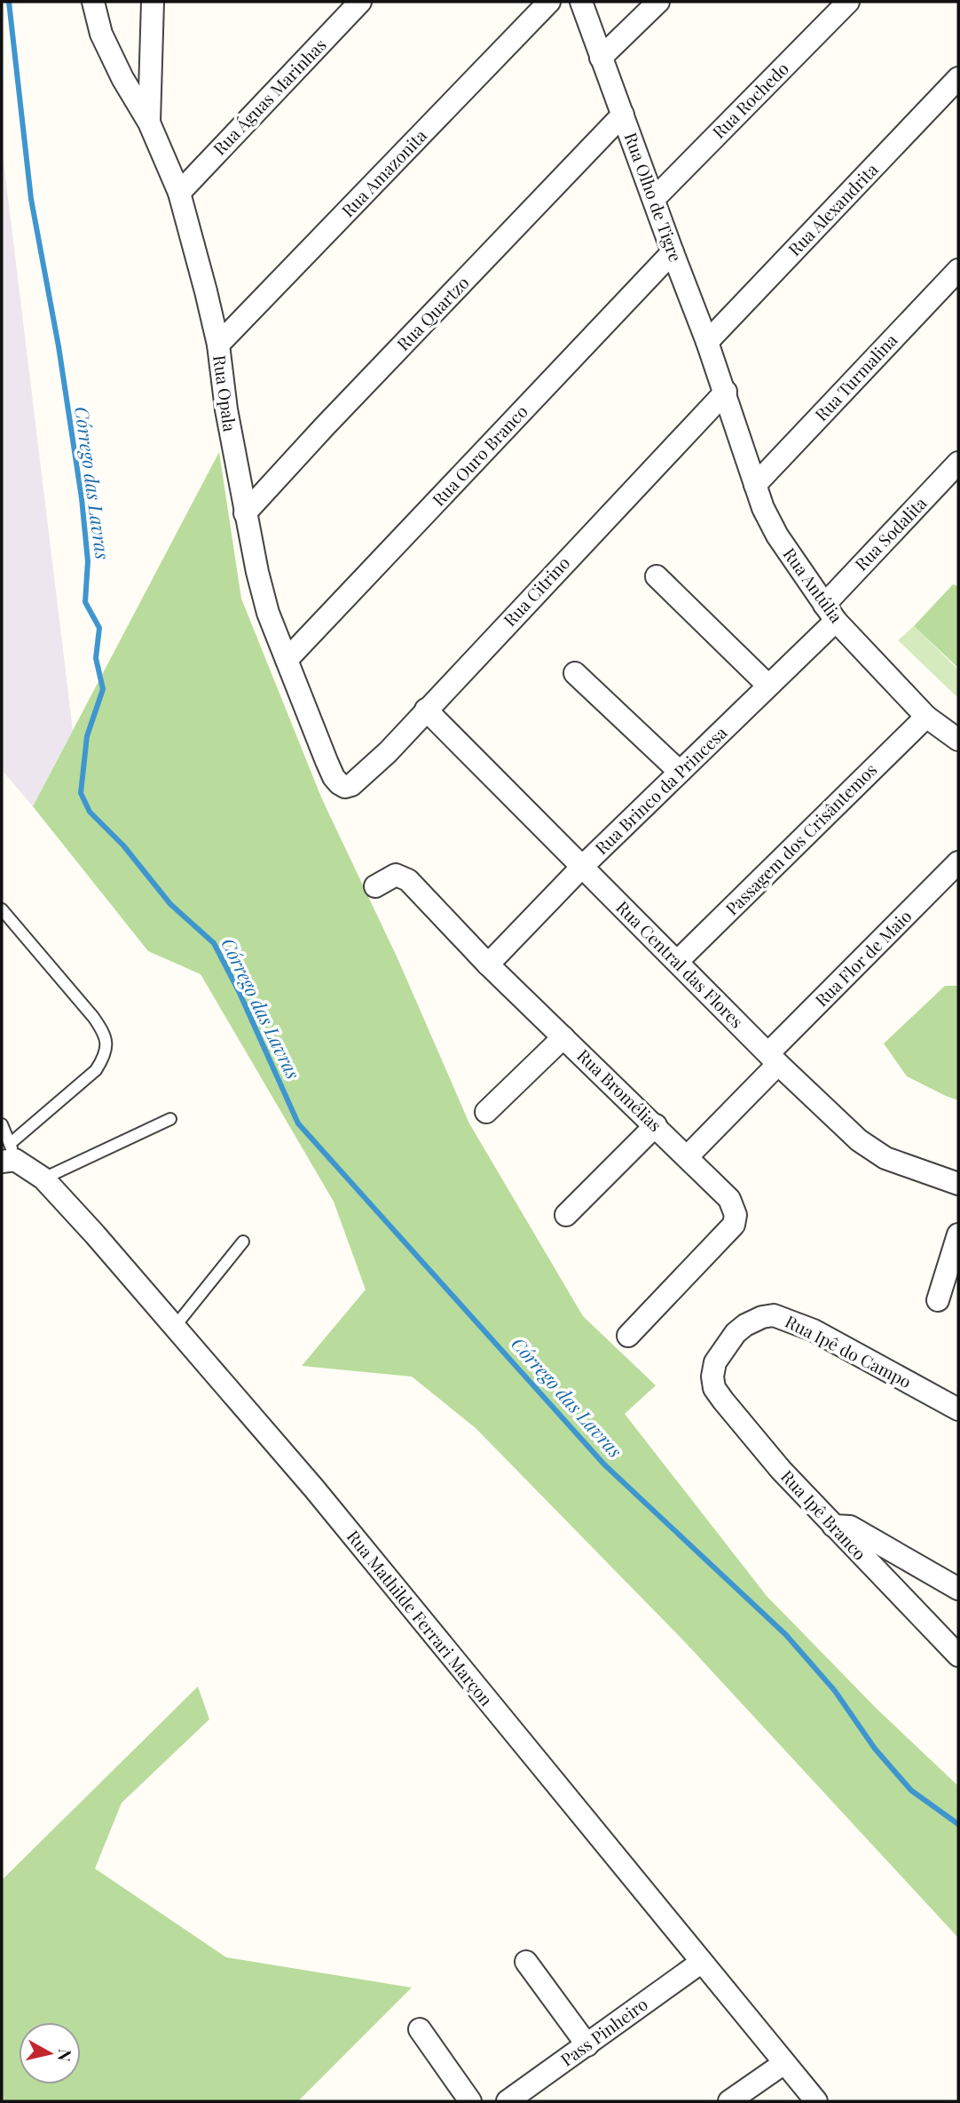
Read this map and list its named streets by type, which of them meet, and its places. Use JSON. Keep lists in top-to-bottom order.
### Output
{
  "streets": {
    "street": [
      "Rua Águas Marinhas",
      "Rua Rochedo",
      "Rua Amazonita",
      "Rua Olho de Tigre",
      "Rua Alexandrita",
      "Rua Quartzo",
      "Rua Turmalina",
      "Rua Opala",
      "Rua Ouro Branco",
      "Rua Sodalita",
      "Rua Antúlia",
      "Rua Citrino",
      "Rua Brinco da Princesa",
      "Passagem dos Crisântemos",
      "Rua Flor de Maio",
      "Rua Central das Flores",
      "Rua Bromélias",
      "Rua Ipê do Campo",
      "Rua Ipê Branco",
      "Rua Mathilde Ferrari Marçon",
      "Pass Pinheiro"
    ]
  },
  "crossings": [
    ["Rua Águas Marinhas", "Rua Opala"],
    ["Rua Rochedo", "Rua Olho de Tigre"],
    ["Rua Amazonita", "Rua Opala"],
    ["Rua Olho de Tigre", "Rua Alexandrita"],
    ["Rua Olho de Tigre", "Rua Quartzo"],
    ["Rua Olho de Tigre", "Rua Ouro Branco"],
    ["Rua Olho de Tigre", "Rua Antúlia"],
    ["Rua Olho de Tigre", "Rua Citrino"],
    ["Rua Quartzo", "Rua Opala"],
    ["Rua Turmalina", "Rua Antúlia"],
    ["Rua Opala", "Rua Ouro Branco"],
    ["Rua Opala", "Rua Citrino"],
    ["Rua Sodalita", "Rua Antúlia"],
    ["Rua Sodalita", "Rua Brinco da Princesa"],
    ["Rua Antúlia", "Rua Citrino"],
    ["Rua Antúlia", "Rua Brinco da Princesa"],
    ["Rua Antúlia", "Passagem dos Crisântemos"],
    ["Rua Citrino", "Rua Central das Flores"],
    ["Rua Brinco da Princesa", "Rua Central das Flores"],
    ["Rua Brinco da Princesa", "Rua Bromélias"],
    ["Passagem dos Crisântemos", "Rua Central das Flores"],
    ["Rua Flor de Maio", "Rua Central das Flores"],
    ["Rua Flor de Maio", "Rua Bromélias"],
    ["Rua Ipê do Campo", "Rua Ipê Branco"],
    ["Rua Mathilde Ferrari Marçon", "Pass Pinheiro"]
  ],
  "water": ["Córrego das Lavras"],
  "north": "right"
}
